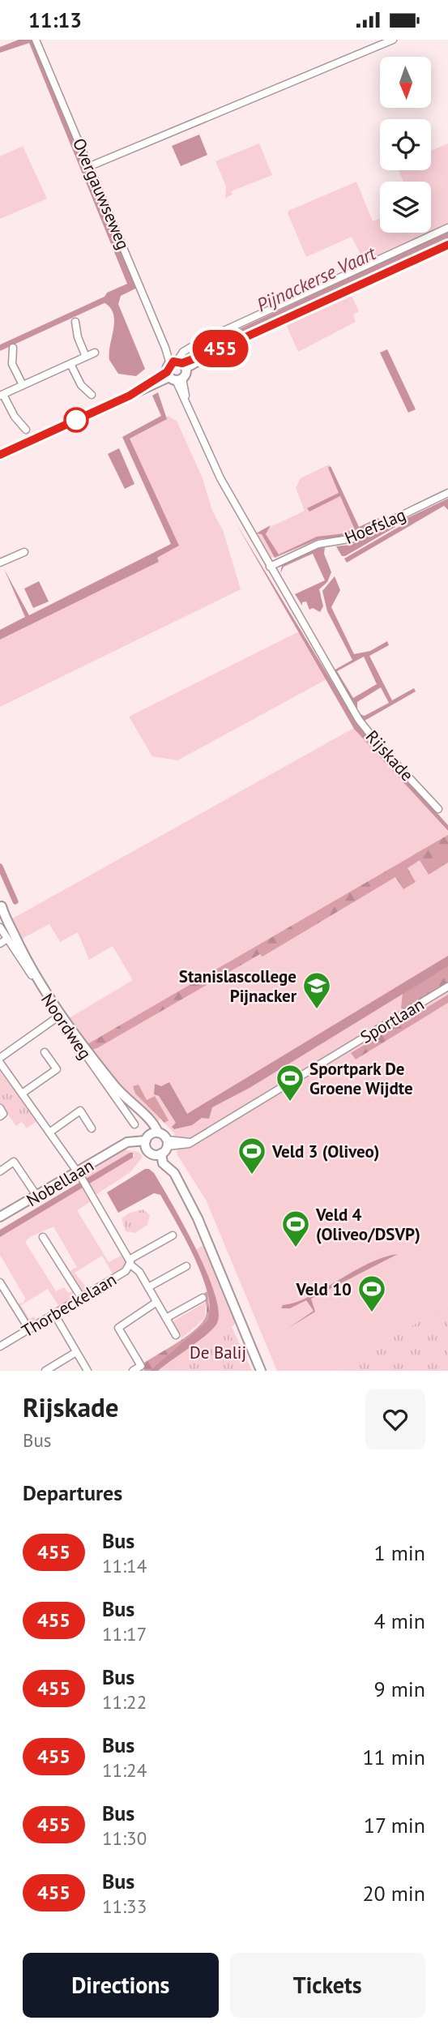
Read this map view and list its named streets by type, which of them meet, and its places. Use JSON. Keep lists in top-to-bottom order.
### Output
{
  "streets": {
    "main road": ["Noordweg", "Nobellaan"],
    "street": [
      "Overgauwseweg",
      "Hoefslag",
      "Rijskade",
      "Sportlaan",
      "Thorbeckelaan"
    ]
  },
  "crossings": [
    ["Overgauwseweg", "Rijskade"],
    ["Hoefslag", "Rijskade"],
    ["Noordweg", "Nobellaan"],
    ["Nobellaan", "Thorbeckelaan"]
  ],
  "water": ["Pijnackerse Vaart"],
  "parks": ["De Balij"],
  "places": {
    "school or university": ["Stanislascollege Pijnacker"],
    "sports": [
      "Sportpark De Groene Wijdte",
      "Veld 3 (Oliveo)",
      "Veld 4 (Oliveo/DSVP)",
      "Veld 10"
    ]
  },
  "lines": ["bus line 455"],
  "north": "bottom",
  "page": {
    "status": "11:13",
    "on_map": "455",
    "heading": [
      ["Rijskade", "Bus"],
      "Departures"
    ],
    "list": [
      {
        "mark": "455",
        "name": "Bus",
        "note": "11:14",
        "value": "1 min"
      },
      {
        "mark": "455",
        "name": "Bus",
        "note": "11:17",
        "value": "4 min"
      },
      {
        "mark": "455",
        "name": "Bus",
        "note": "11:22",
        "value": "9 min"
      },
      {
        "mark": "455",
        "name": "Bus",
        "note": "11:24",
        "value": "11 min"
      },
      {
        "mark": "455",
        "name": "Bus",
        "note": "11:30",
        "value": "17 min"
      },
      {
        "mark": "455",
        "name": "Bus",
        "note": "11:33",
        "value": "20 min"
      }
    ],
    "buttons": ["Directions", "Tickets"]
  }
}
